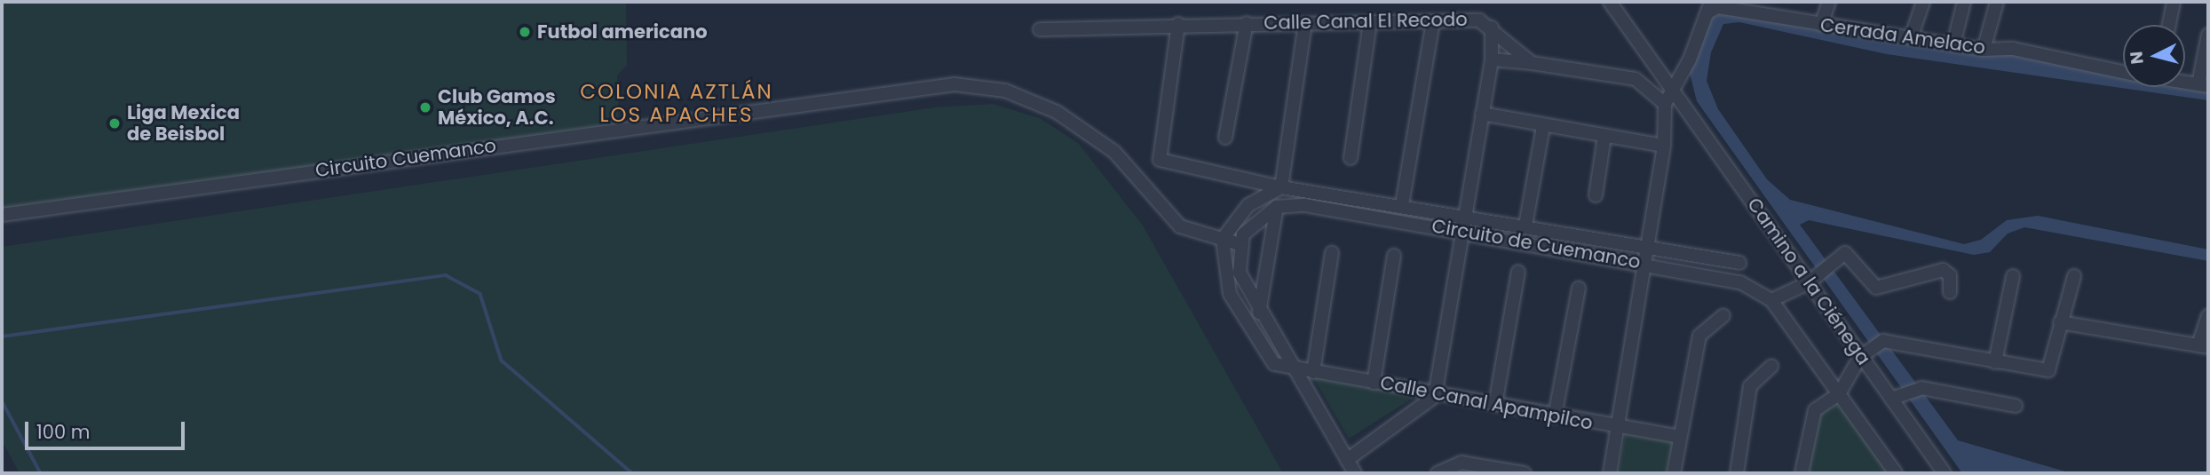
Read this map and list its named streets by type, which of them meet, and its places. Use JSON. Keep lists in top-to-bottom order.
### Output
{
  "streets": {
    "street": [
      "Calle Canal El Recodo",
      "Cerrada Amelaco",
      "Circuito Cuemanco",
      "Circuito de Cuemanco",
      "Camino a la Ciénega",
      "Calle Canal Apampilco"
    ]
  },
  "crossings": [
    ["Calle Canal El Recodo", "Circuito de Cuemanco"]
  ],
  "districts": ["COLONIA AZTLÁN LOS APACHES"],
  "places": ["Futbol americano", "Club Gamos México, A.C.", "Liga Mexica de Beisbol"],
  "scale_bar": "100 m",
  "north": "left"
}
